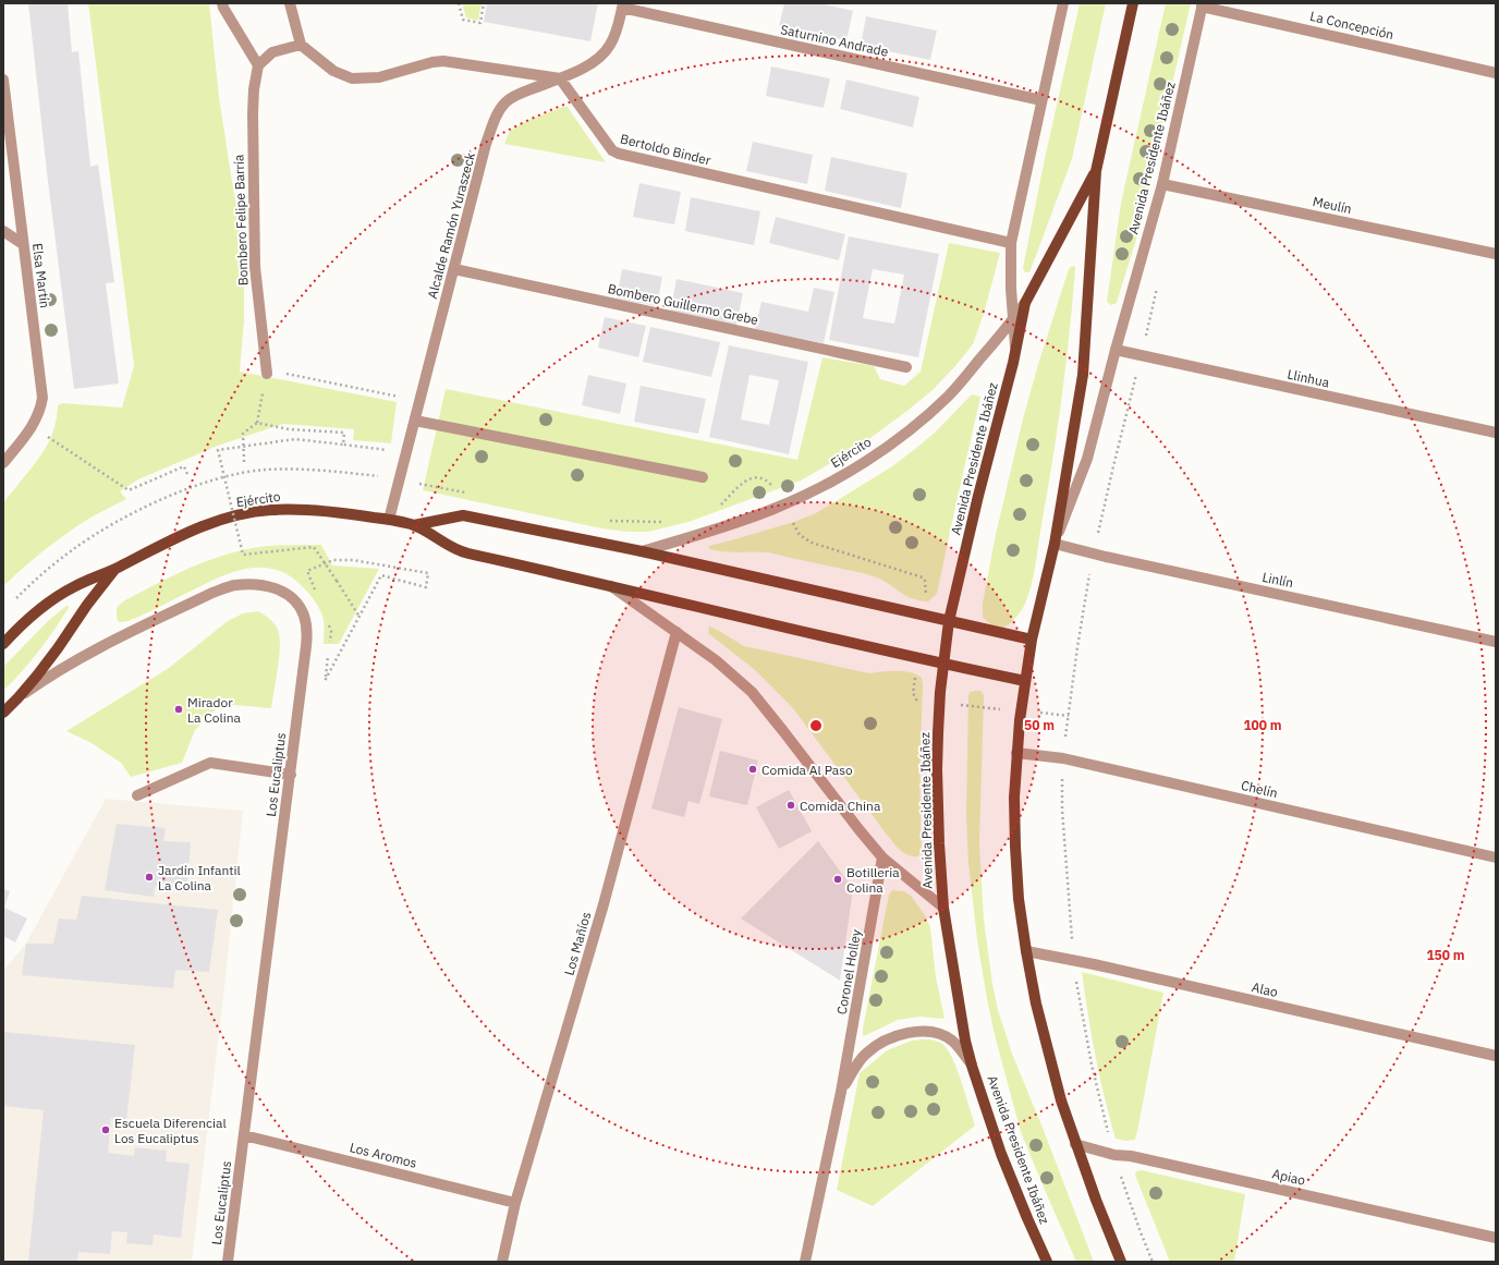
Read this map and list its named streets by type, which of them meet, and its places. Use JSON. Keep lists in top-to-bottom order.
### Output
{
  "streets": {
    "main road": ["Avenida Presidente Ibáñez", "Ejército"],
    "street": [
      "La Concepción",
      "Saturnino Andrade",
      "Bertoldo Binder",
      "Meulín",
      "Bombero Felipe Barría",
      "Alcalde Ramón Yuraszeck",
      "Elsa Martín",
      "Bombero Guillermo Grebe",
      "Llinhua",
      "Linlín",
      "Los Eucaliptus",
      "Chelín",
      "Los Mañíos",
      "Coronel Holley",
      "Alao",
      "Los Aromos",
      "Apiao"
    ]
  },
  "crossings": [
    ["La Concepción", "Avenida Presidente Ibáñez"],
    ["Saturnino Andrade", "Avenida Presidente Ibáñez"],
    ["Saturnino Andrade", "Alcalde Ramón Yuraszeck"],
    ["Bertoldo Binder", "Avenida Presidente Ibáñez"],
    ["Bertoldo Binder", "Alcalde Ramón Yuraszeck"],
    ["Avenida Presidente Ibáñez", "Meulín"],
    ["Avenida Presidente Ibáñez", "Llinhua"],
    ["Avenida Presidente Ibáñez", "Ejército"],
    ["Avenida Presidente Ibáñez", "Linlín"],
    ["Avenida Presidente Ibáñez", "Chelín"],
    ["Avenida Presidente Ibáñez", "Coronel Holley"],
    ["Avenida Presidente Ibáñez", "Alao"],
    ["Avenida Presidente Ibáñez", "Apiao"],
    ["Alcalde Ramón Yuraszeck", "Bombero Guillermo Grebe"],
    ["Alcalde Ramón Yuraszeck", "Ejército"],
    ["Ejército", "Los Eucaliptus"],
    ["Ejército", "Los Mañíos"],
    ["Ejército", "Coronel Holley"],
    ["Los Eucaliptus", "Los Aromos"],
    ["Los Mañíos", "Los Aromos"]
  ],
  "places": [
    "Mirador La Colina",
    "Comida Al Paso",
    "Comida China",
    "Jardín Infantil La Colina",
    "Botilleria Colina",
    "Escuela Diferencial Los Eucaliptus"
  ],
  "rings": ["50 m", "100 m", "150 m"]
}
